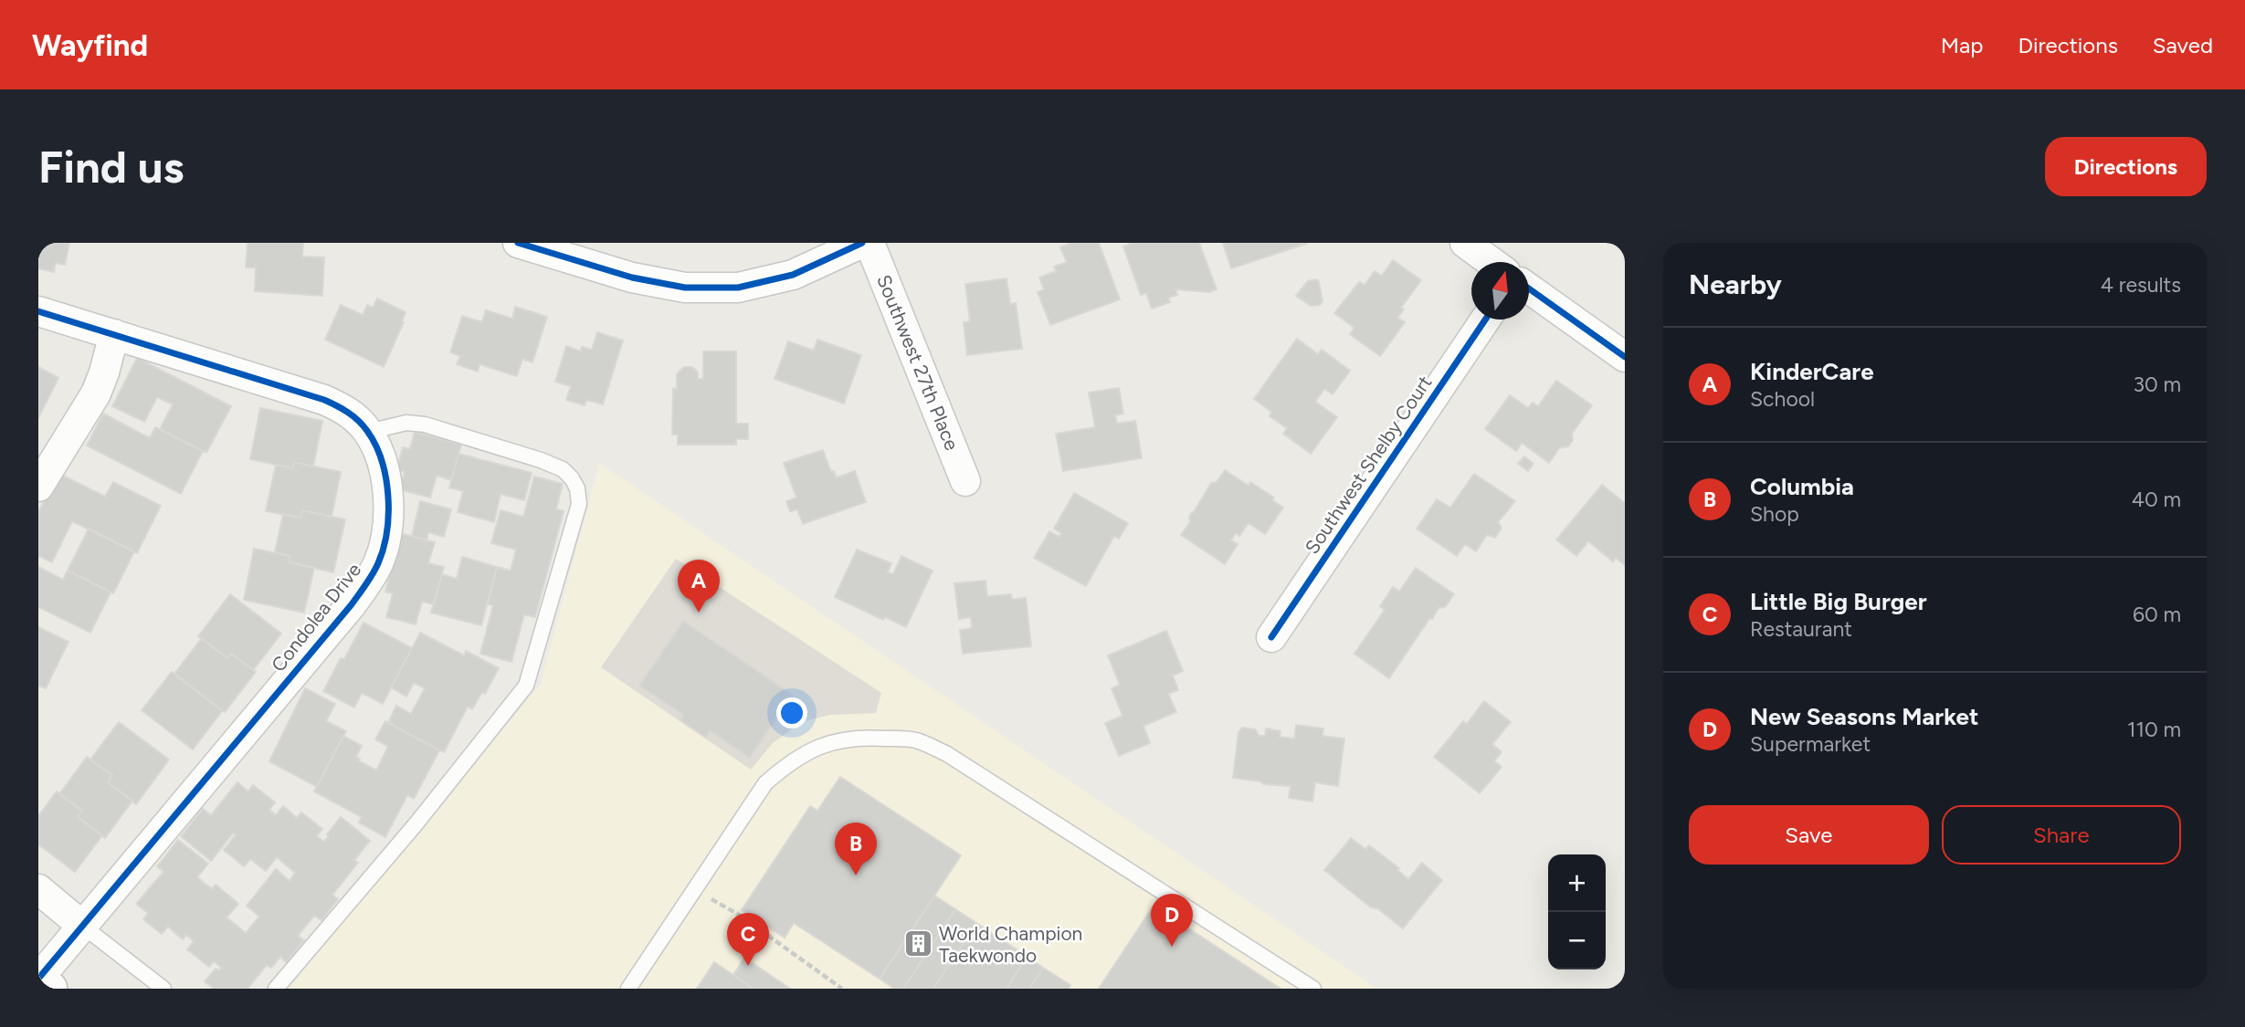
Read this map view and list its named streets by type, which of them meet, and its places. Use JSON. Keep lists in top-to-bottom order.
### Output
{
  "streets": {
    "street": ["Southwest 27th Place", "Southwest Shelby Court", "Condolea Drive"]
  },
  "places": {
    "building": ["World Champion Taekwondo"]
  },
  "north": "top",
  "page": {
    "header": "Wayfind",
    "nav": ["Map", "Directions", "Saved"],
    "buttons": [
      "Directions",
      ["Save", "Share"]
    ],
    "title": "Find us",
    "heading": ["Nearby", "4 results"],
    "list": [
      {
        "mark": "A",
        "name": "KinderCare",
        "note": "School",
        "value": "30 m"
      },
      {
        "mark": "B",
        "name": "Columbia",
        "note": "Shop",
        "value": "40 m"
      },
      {
        "mark": "C",
        "name": "Little Big Burger",
        "note": "Restaurant",
        "value": "60 m"
      },
      {
        "mark": "D",
        "name": "New Seasons Market",
        "note": "Supermarket",
        "value": "110 m"
      }
    ],
    "pins": [
      "A",
      "B",
      "D",
      "C"
    ],
    "map_buttons": ["+", "−"]
  }
}
